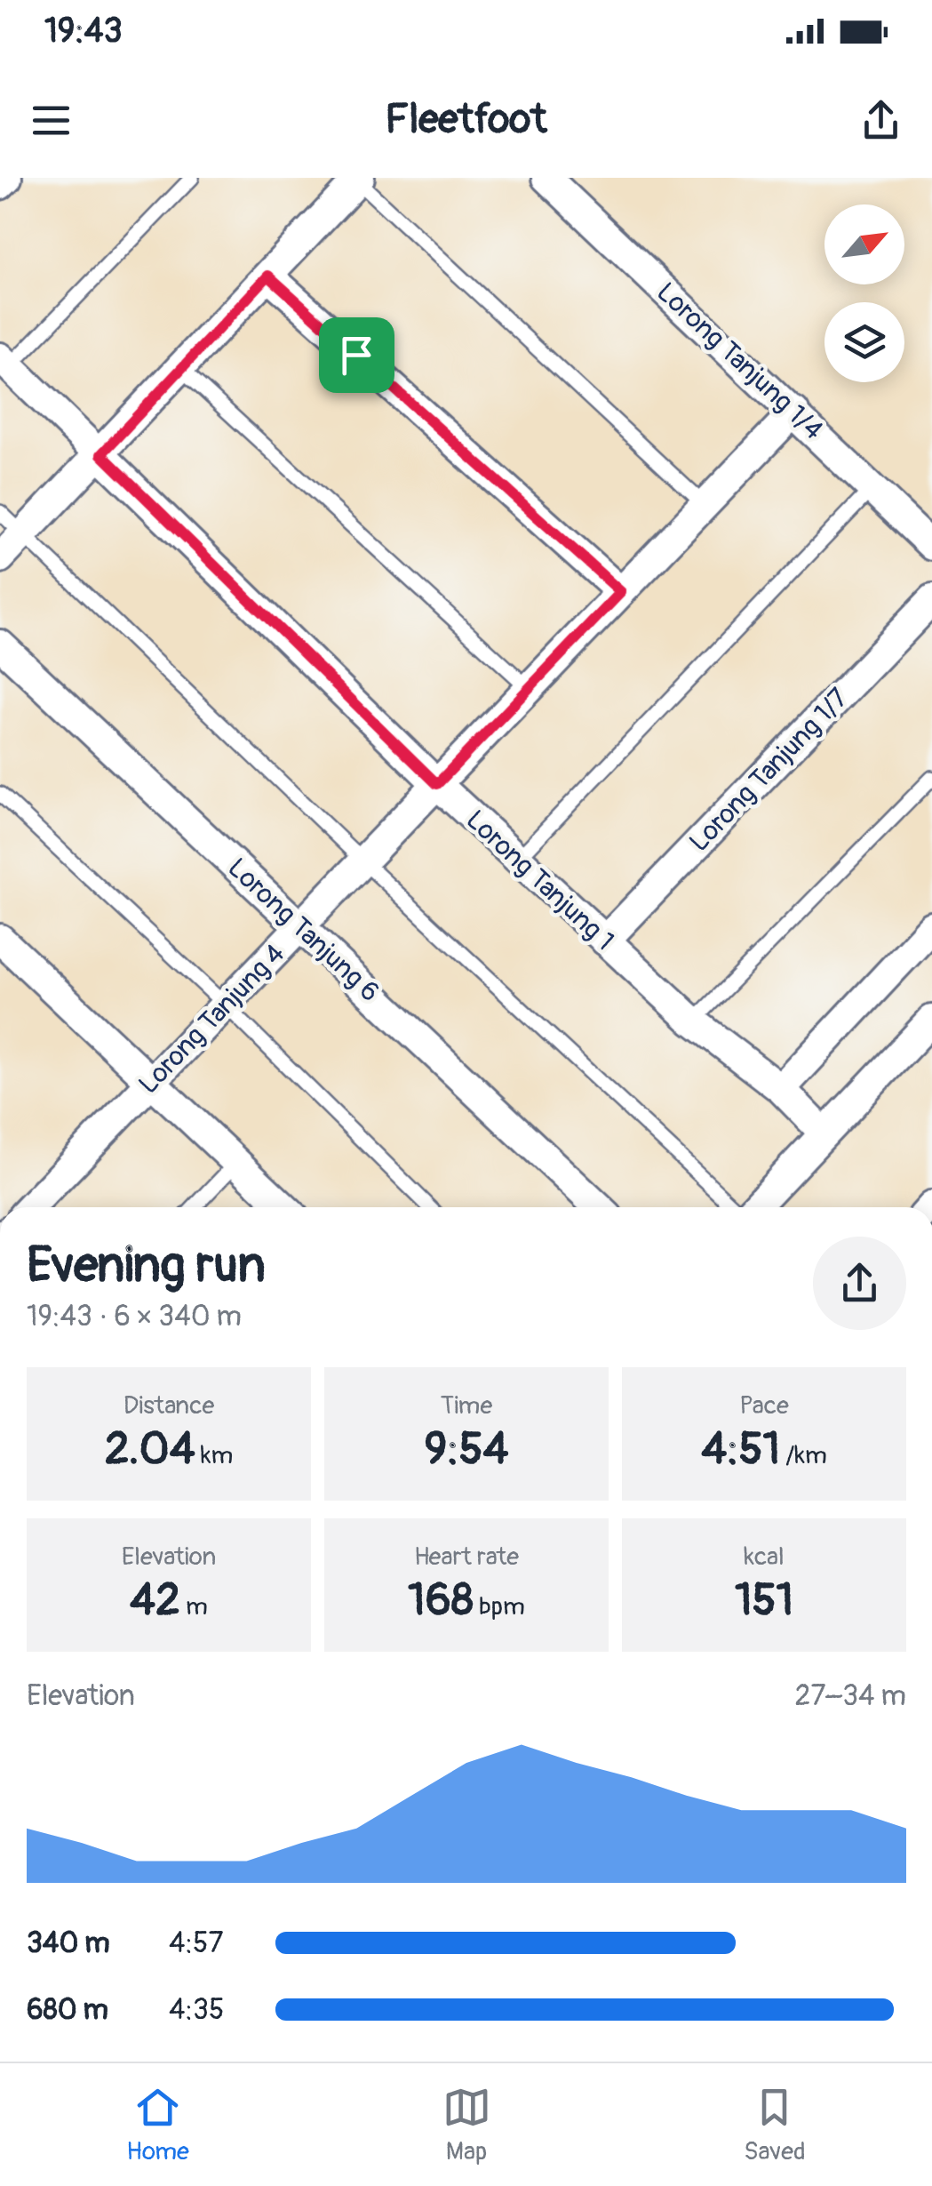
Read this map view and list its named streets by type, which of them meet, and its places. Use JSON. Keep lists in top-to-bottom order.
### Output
{
  "streets": {
    "street": [
      "Lorong Tanjung 1/4",
      "Lorong Tanjung 1/7",
      "Lorong Tanjung 1",
      "Lorong Tanjung 6",
      "Lorong Tanjung 4"
    ]
  },
  "crossings": [
    ["Lorong Tanjung 1/4", "Lorong Tanjung 4"],
    ["Lorong Tanjung 1/7", "Lorong Tanjung 1"],
    ["Lorong Tanjung 1", "Lorong Tanjung 4"],
    ["Lorong Tanjung 6", "Lorong Tanjung 4"]
  ],
  "north": "top right",
  "page": {
    "status": "19:43",
    "header": "Fleetfoot",
    "heading": ["Evening run", "19:43 · 6 × 340 m"],
    "stats": [
      ["Distance", "2.04 km"],
      ["Time", "9:54"],
      ["Pace", "4:51 /km"],
      ["Elevation", "42 m"],
      ["Heart rate", "168 bpm"],
      ["kcal", "151"]
    ],
    "chart": ["Elevation", "27–34 m"],
    "list": [
      {
        "name": "340 m",
        "note": "4:57"
      },
      {
        "name": "680 m",
        "note": "4:35"
      }
    ],
    "tabs": ["Home", "Map", "Saved"]
  }
}
